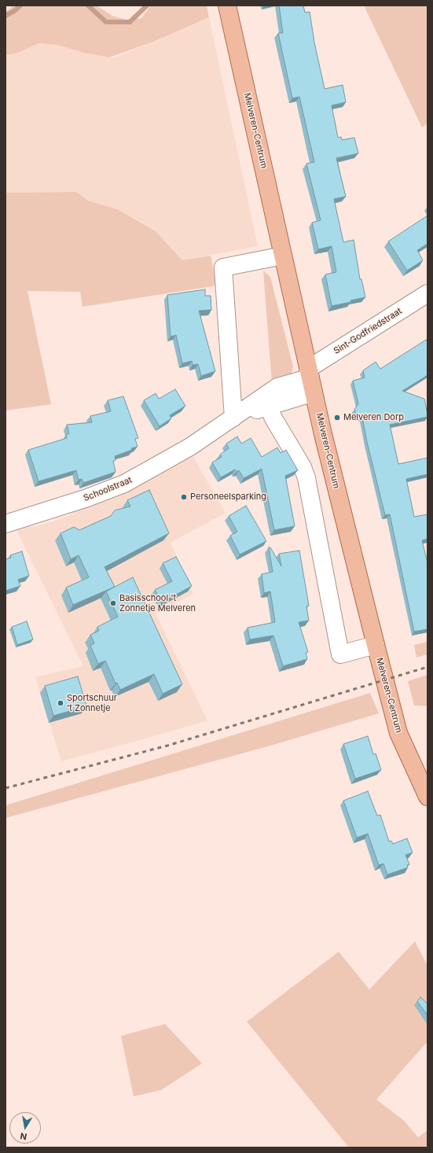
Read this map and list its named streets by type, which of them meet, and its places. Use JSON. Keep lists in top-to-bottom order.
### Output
{
  "streets": {
    "main road": ["Melveren-Centrum"],
    "street": ["Sint-Godfriedstraat", "Schoolstraat"]
  },
  "crossings": [
    ["Melveren-Centrum", "Sint-Godfriedstraat"],
    ["Melveren-Centrum", "Schoolstraat"],
    ["Sint-Godfriedstraat", "Schoolstraat"]
  ],
  "places": [
    "Melveren Dorp",
    "Personeelsparking",
    "Basisschool 't Zonnetje Melveren",
    "Sportschuur 't Zonnetje"
  ],
  "north": "bottom"
}
